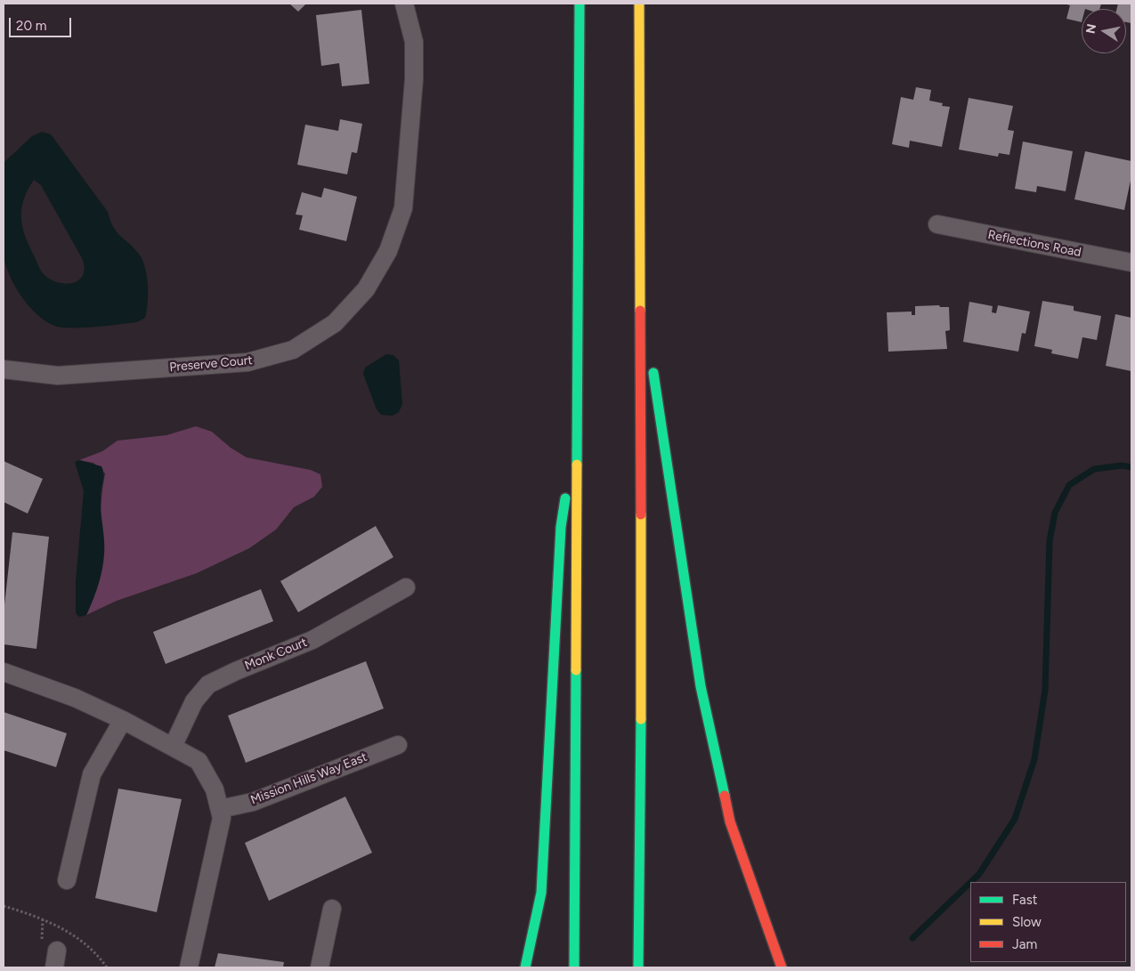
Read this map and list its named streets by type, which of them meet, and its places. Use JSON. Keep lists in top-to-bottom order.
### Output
{
  "streets": {
    "street": [
      "Reflections Road",
      "Preserve Court",
      "Monk Court",
      "Mission Hills Way East"
    ]
  },
  "legend": ["Fast", "Slow", "Jam"],
  "scale_bar": "20 m",
  "north": "left"
}
